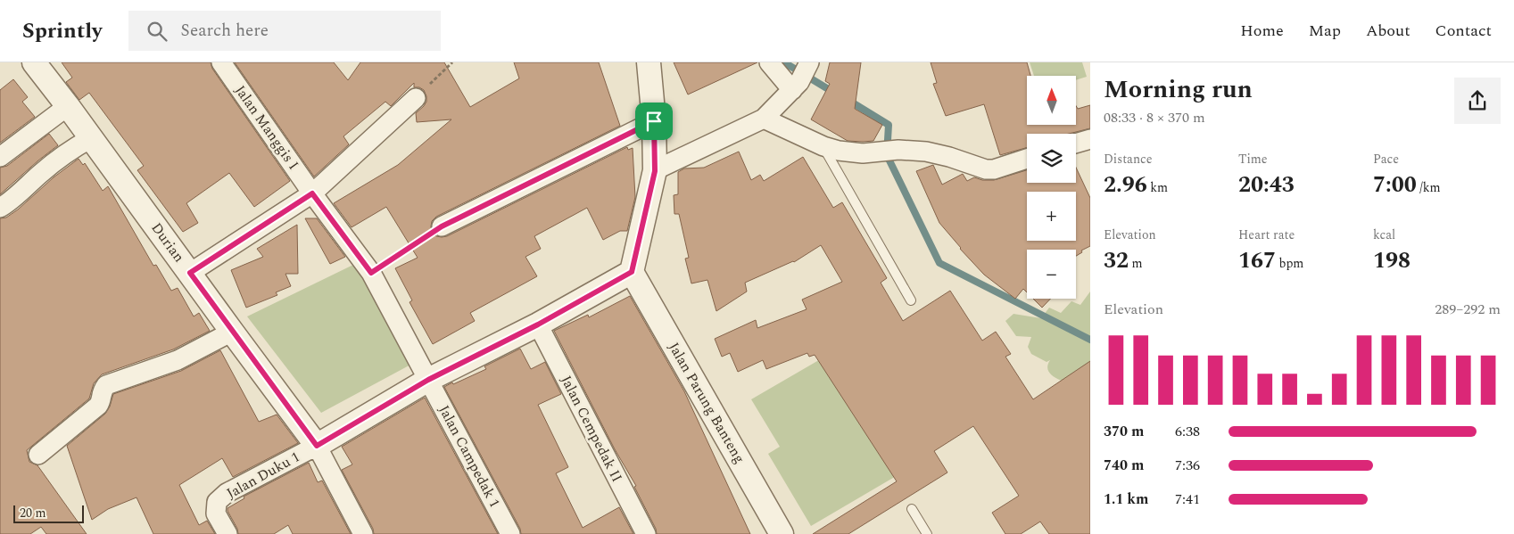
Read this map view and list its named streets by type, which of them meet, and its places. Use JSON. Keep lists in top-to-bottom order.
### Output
{
  "streets": {
    "street": [
      "Jalan Manggis I",
      "Durian",
      "Jalan Parung Banteng",
      "Jalan Cempedak II",
      "Jalan Campedak 1",
      "Jalan Duku 1"
    ]
  },
  "crossings": [
    ["Jalan Manggis I", "Jalan Campedak 1"],
    ["Durian", "Jalan Duku 1"]
  ],
  "scale_bar": "20 m",
  "north": "top",
  "page": {
    "header": "Sprintly",
    "search": "Search here",
    "nav": [
      "Home",
      "Map",
      "About",
      "Contact"
    ],
    "heading": ["Morning run", "08:33 · 8 × 370 m"],
    "map_buttons": ["+", "−"],
    "stats": [
      ["Distance", "2.96 km"],
      ["Time", "20:43"],
      ["Pace", "7:00 /km"],
      ["Elevation", "32 m"],
      ["Heart rate", "167 bpm"],
      ["kcal", "198"]
    ],
    "chart": ["Elevation", "289–292 m"],
    "list": [
      {
        "name": "370 m",
        "note": "6:38"
      },
      {
        "name": "740 m",
        "note": "7:36"
      },
      {
        "name": "1.1 km",
        "note": "7:41"
      }
    ],
    "scale": "20 m"
  }
}
